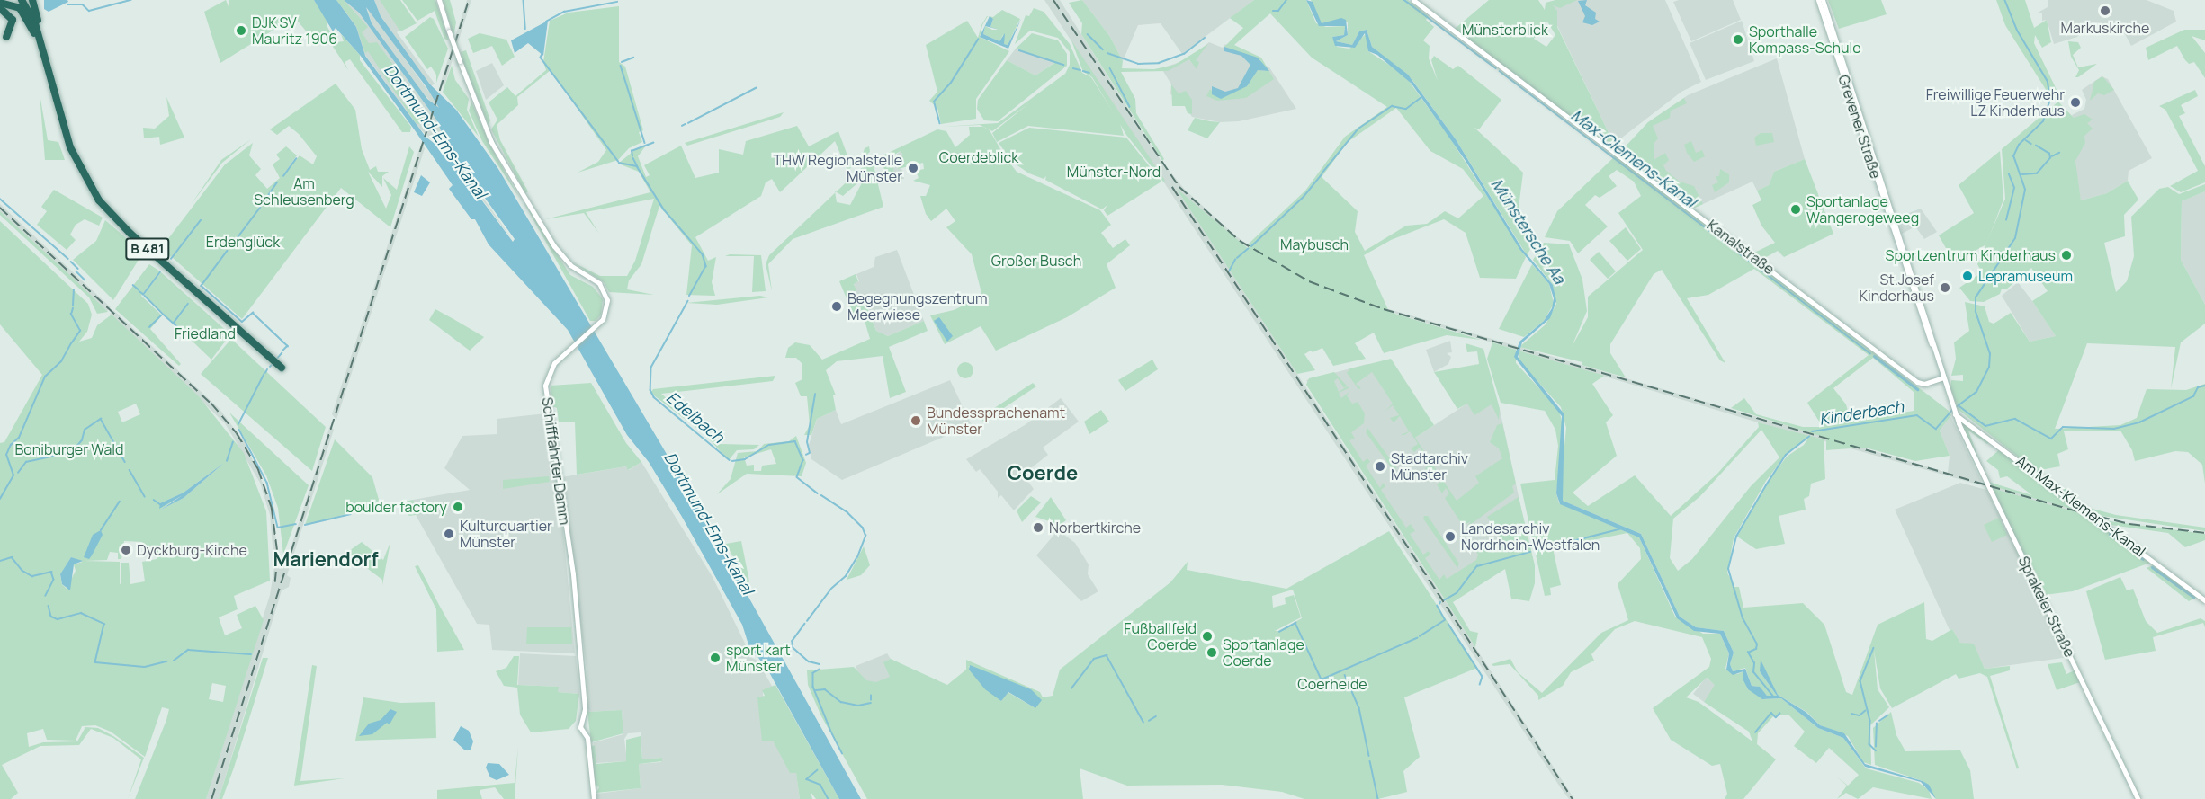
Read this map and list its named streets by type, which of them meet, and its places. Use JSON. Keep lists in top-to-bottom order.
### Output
{
  "streets": {
    "highway": ["B 481"],
    "main road": [
      "Grevener Straße",
      "Kanalstraße",
      "Schifffahrter Damm",
      "Am Max-Klemens-Kanal",
      "Sprakeler Straße"
    ]
  },
  "crossings": [
    ["Grevener Straße", "Kanalstraße"],
    ["Grevener Straße", "Am Max-Klemens-Kanal"],
    ["Grevener Straße", "Sprakeler Straße"],
    ["Am Max-Klemens-Kanal", "Sprakeler Straße"]
  ],
  "districts": ["Coerde", "Mariendorf"],
  "water": [
    "Dortmund-Ems-Kanal",
    "Max-Clemens-Kanal",
    "Münstersche Aa",
    "Kinderbach",
    "Edelbach"
  ],
  "parks": [
    "Münsterblick",
    "Coerdeblick",
    "Münster-Nord",
    "Am Schleusenberg",
    "Erdenglück",
    "Maybusch",
    "Großer Busch",
    "Friedland",
    "Boniburger Wald",
    "Coerheide"
  ],
  "places": [
    "Markuskirche",
    "DJK SV Mauritz 1906",
    "Sporthalle Kompass-Schule",
    "Freiwillige Feuerwehr LZ Kinderhaus",
    "THW Regionalstelle Münster",
    "Sportanlage Wangerogeweeg",
    "Sportzentrum Kinderhaus",
    "Lepramuseum",
    "St.Josef Kinderhaus",
    "Begegnungszentrum Meerwiese",
    "Bundessprachenamt Münster",
    "Stadtarchiv Münster",
    "boulder factory",
    "Norbertkirche",
    "Kulturquartier Münster",
    "Landesarchiv Nordrhein-Westfalen",
    "Dyckburg-Kirche",
    "Fußballfeld Coerde",
    "Sportanlage Coerde",
    "sport kart Münster"
  ]
}
